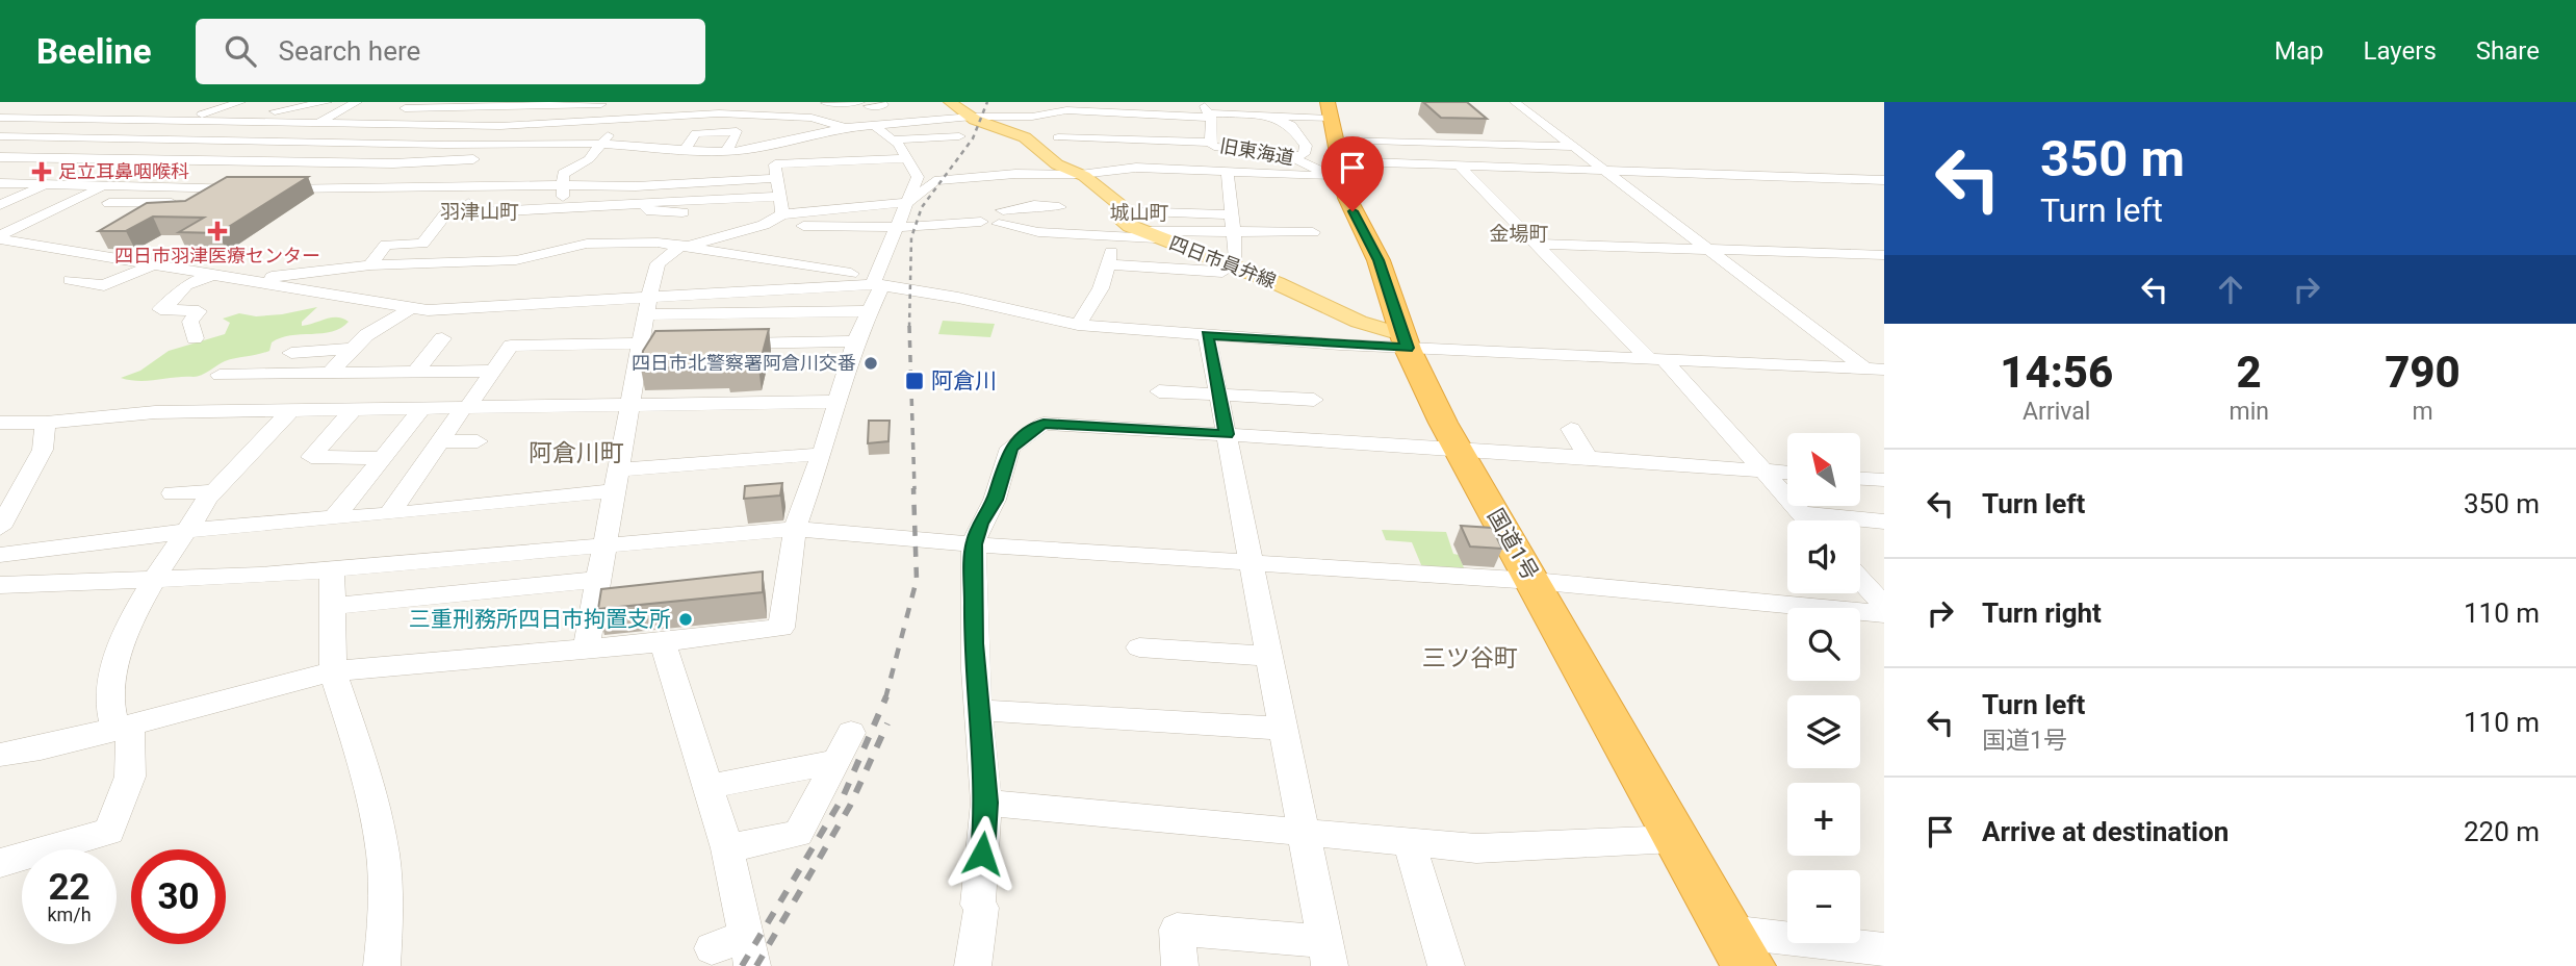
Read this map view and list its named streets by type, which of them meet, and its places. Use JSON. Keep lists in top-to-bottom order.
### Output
{
  "streets": {
    "highway": ["国道1号"],
    "main road": ["四日市員弁線"],
    "street": ["旧東海道"]
  },
  "crossings": [
    ["旧東海道", "国道1号"],
    ["四日市員弁線", "国道1号"]
  ],
  "districts": [
    "羽津山町",
    "城山町",
    "金場町",
    "阿倉川町",
    "三ツ谷町"
  ],
  "places": {
    "health": ["足立耳鼻咽喉科", "四日市羽津医療センター"],
    "other": ["四日市北警察署阿倉川交番", "三重刑務所四日市拘置支所"],
    "transit": ["阿倉川"]
  },
  "north": "top left",
  "page": {
    "header": "Beeline",
    "search": "Search here",
    "nav": ["Map", "Layers", "Share"],
    "turn": ["350 m", "Turn left"],
    "eta": [
      "14:56",
      "Arrival",
      "2",
      "min",
      "790",
      "m"
    ],
    "map_buttons": ["+", "−"],
    "list": [
      {
        "name": "Turn left",
        "value": "350 m"
      },
      {
        "name": "Turn right",
        "value": "110 m"
      },
      {
        "name": "Turn left",
        "note": "国道1号",
        "value": "110 m"
      },
      {
        "name": "Arrive at destination",
        "value": "220 m"
      }
    ],
    "speed": "22 km/h",
    "limit": "30"
  }
}
